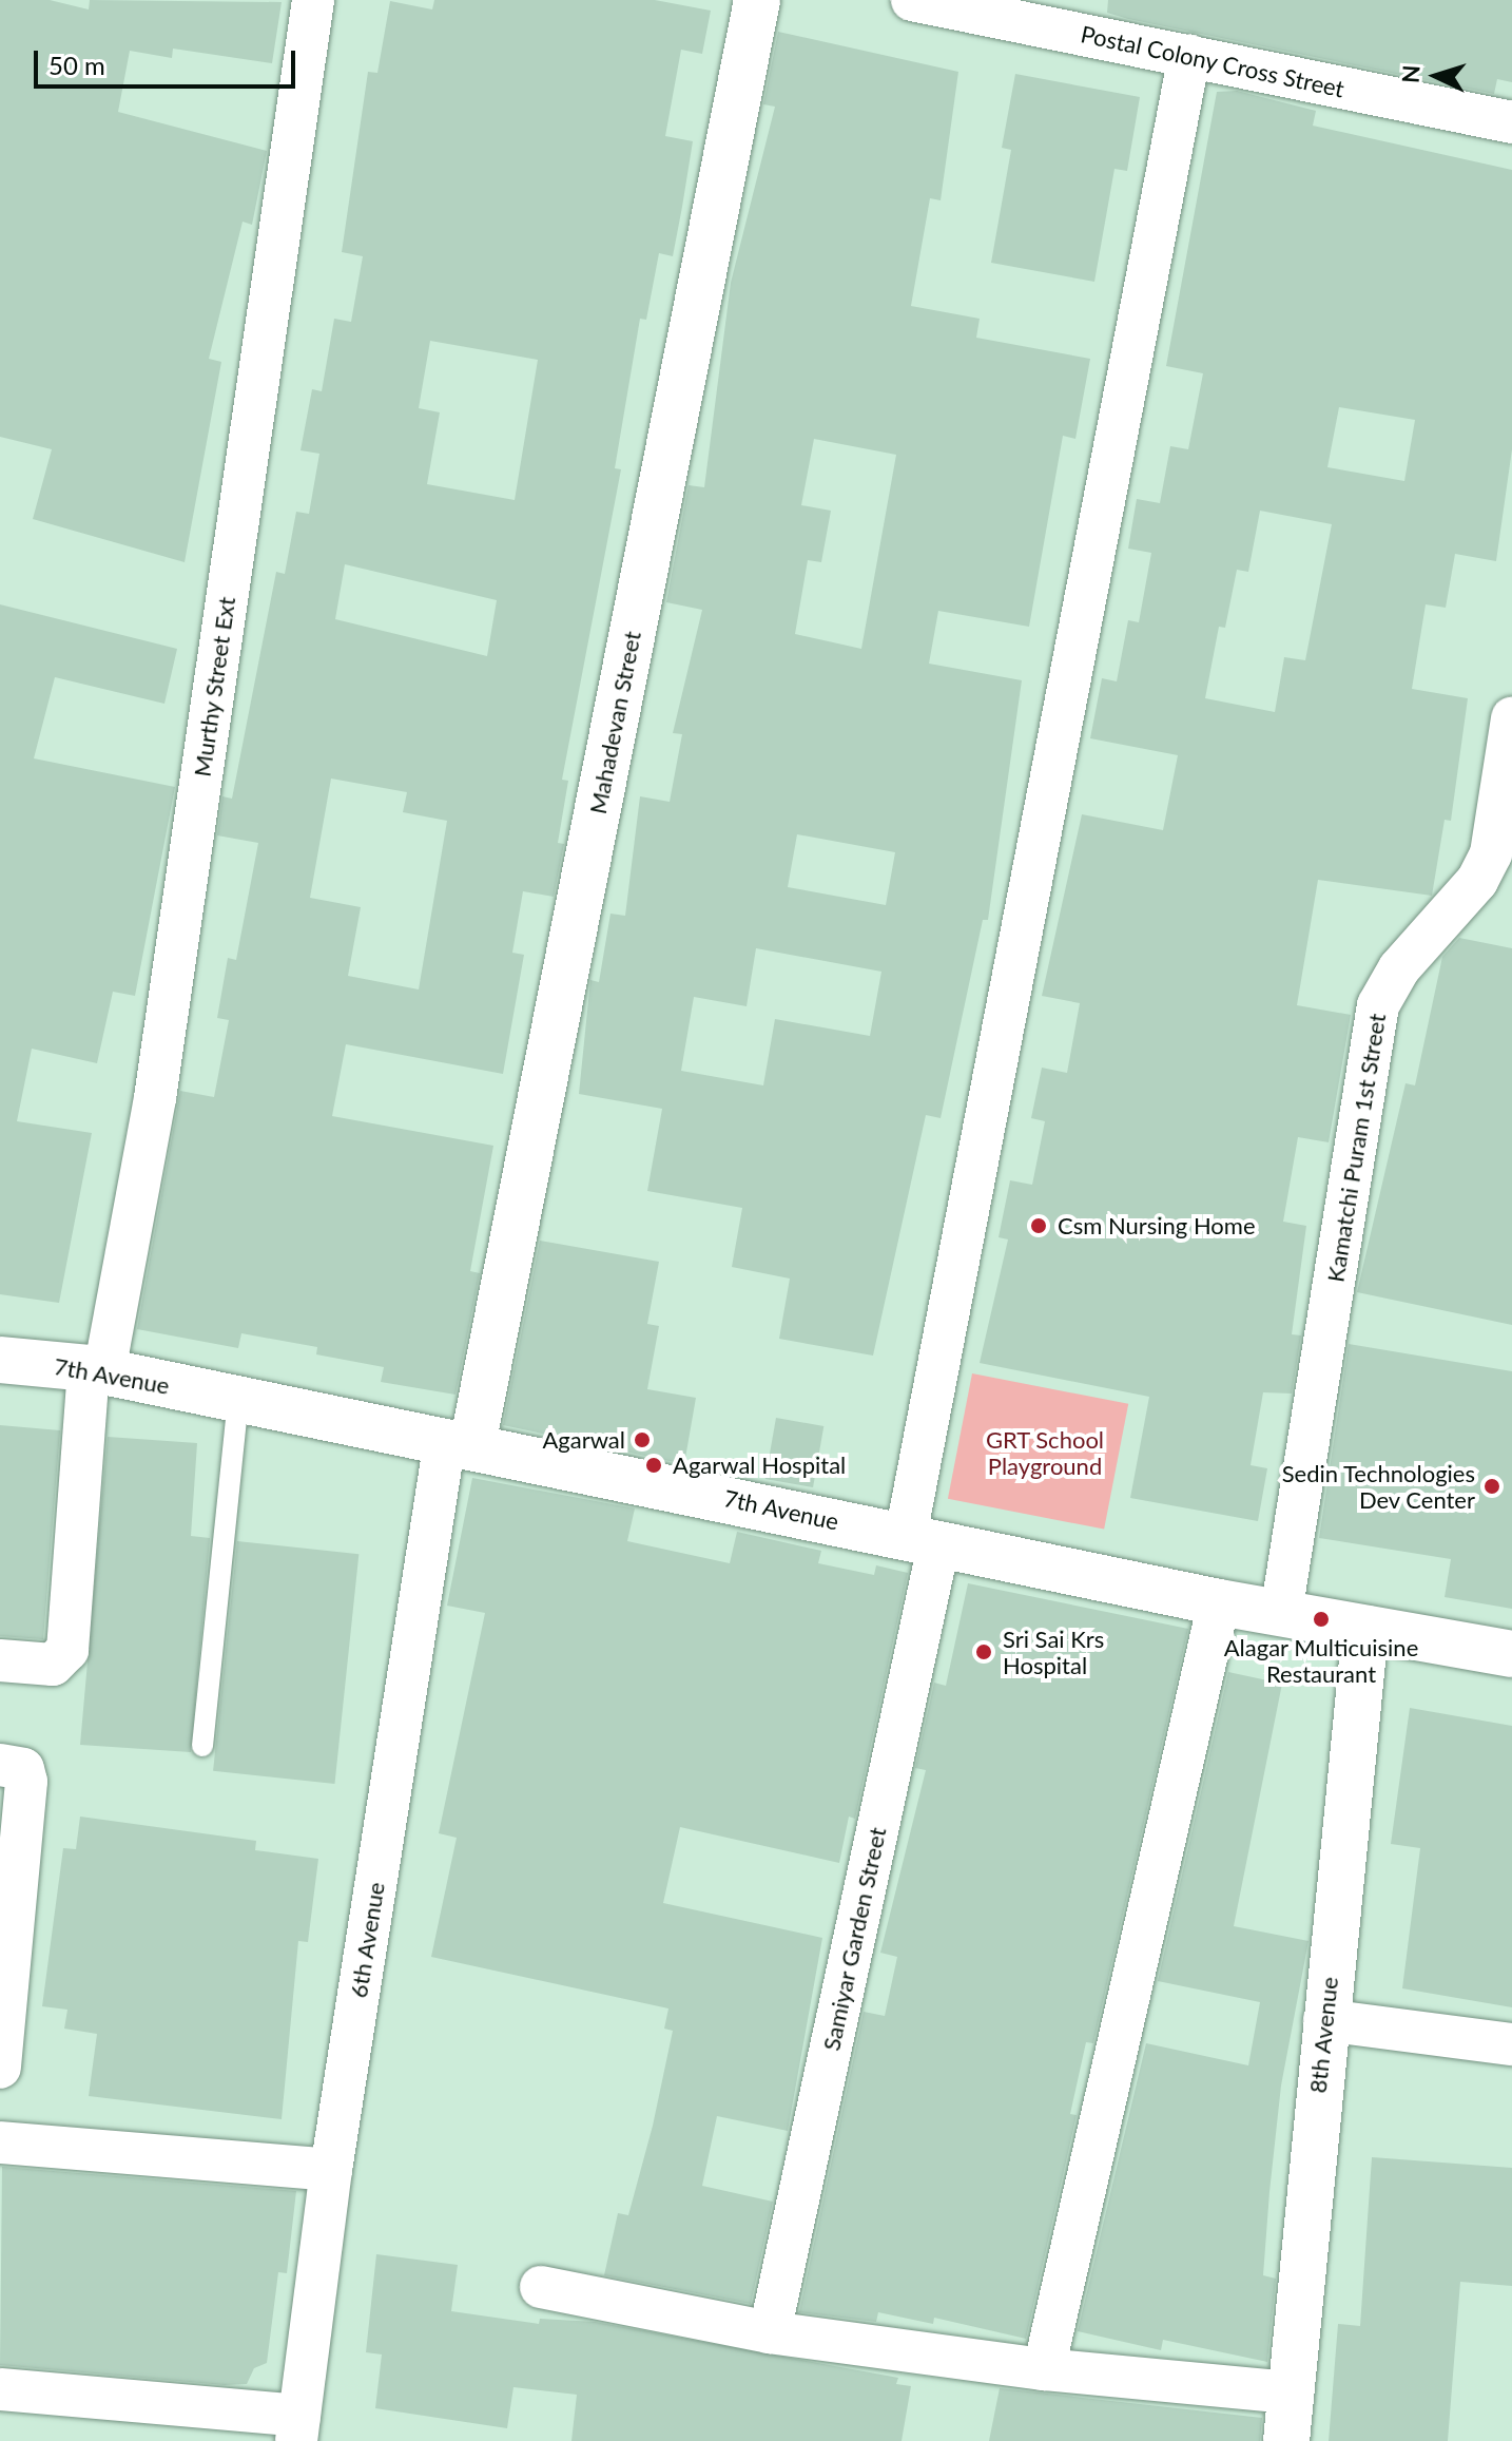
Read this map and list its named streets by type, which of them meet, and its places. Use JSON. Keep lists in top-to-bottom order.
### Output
{
  "streets": {
    "street": [
      "Postal Colony Cross Street",
      "Murthy Street Ext",
      "Mahadevan Street",
      "Kamatchi Puram 1st Street",
      "7th Avenue",
      "Samiyar Garden Street",
      "6th Avenue",
      "8th Avenue"
    ]
  },
  "crossings": [
    ["Postal Colony Cross Street", "Samiyar Garden Street"],
    ["Murthy Street Ext", "7th Avenue"],
    ["Mahadevan Street", "7th Avenue"],
    ["Mahadevan Street", "6th Avenue"],
    ["Kamatchi Puram 1st Street", "7th Avenue"],
    ["7th Avenue", "Samiyar Garden Street"],
    ["7th Avenue", "6th Avenue"],
    ["7th Avenue", "8th Avenue"]
  ],
  "parks": ["GRT School Playground"],
  "places": [
    "Csm Nursing Home",
    "Agarwal",
    "Agarwal Hospital",
    "Sedin Technologies Dev Center",
    "Alagar Multicuisine Restaurant",
    "Sri Sai Krs Hospital"
  ],
  "scale_bar": "50 m",
  "north": "left"
}
